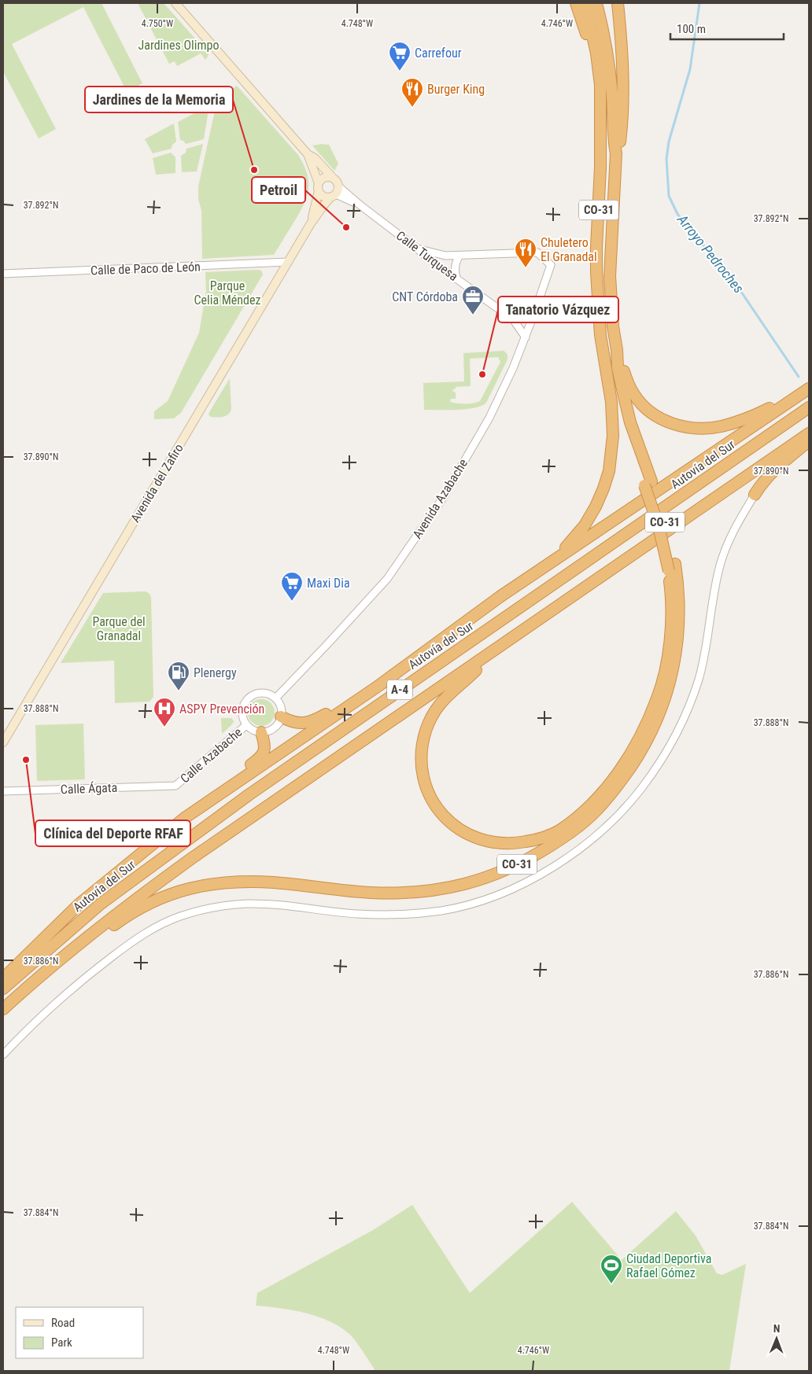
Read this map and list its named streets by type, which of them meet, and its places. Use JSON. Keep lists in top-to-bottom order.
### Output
{
  "streets": {
    "highway": ["CO-31", "Autovía del Sur", "A-4"],
    "main road": ["Avenida del Zafiro"],
    "street": [
      "Calle Turquesa",
      "Calle de Paco de León",
      "Avenida Azabache",
      "Calle Azabache",
      "Calle Ágata"
    ]
  },
  "crossings": [
    ["CO-31", "A-4"],
    ["Calle Turquesa", "Avenida del Zafiro"],
    ["Calle Turquesa", "Avenida Azabache"],
    ["Calle de Paco de León", "Avenida del Zafiro"],
    ["Avenida Azabache", "Calle Azabache"],
    ["Calle Azabache", "Calle Ágata"]
  ],
  "water": ["Arroyo Pedroches"],
  "parks": ["Jardines Olimpo", "Parque Celia Méndez", "Parque del Granadal"],
  "places": {
    "supermarket": ["Carrefour", "Maxi Dia"],
    "restaurant": ["Burger King", "Chuletero El Granadal"],
    "other": [
      "Jardines de la Memoria",
      "Petroil",
      "Tanatorio Vázquez",
      "Clínica del Deporte RFAF"
    ],
    "office": ["CNT Córdoba"],
    "fuel station": ["Plenergy"],
    "hospital": ["ASPY Prevención"],
    "sports": ["Ciudad Deportiva Rafael Gómez"]
  },
  "legend": ["Road", "Park"],
  "scale_bar": "100 m",
  "north": "top",
  "coordinates": [
    "4.750°W",
    "4.748°W",
    "4.746°W",
    "37.892°N",
    "37.890°N",
    "37.888°N",
    "37.886°N",
    "37.884°N"
  ]
}
